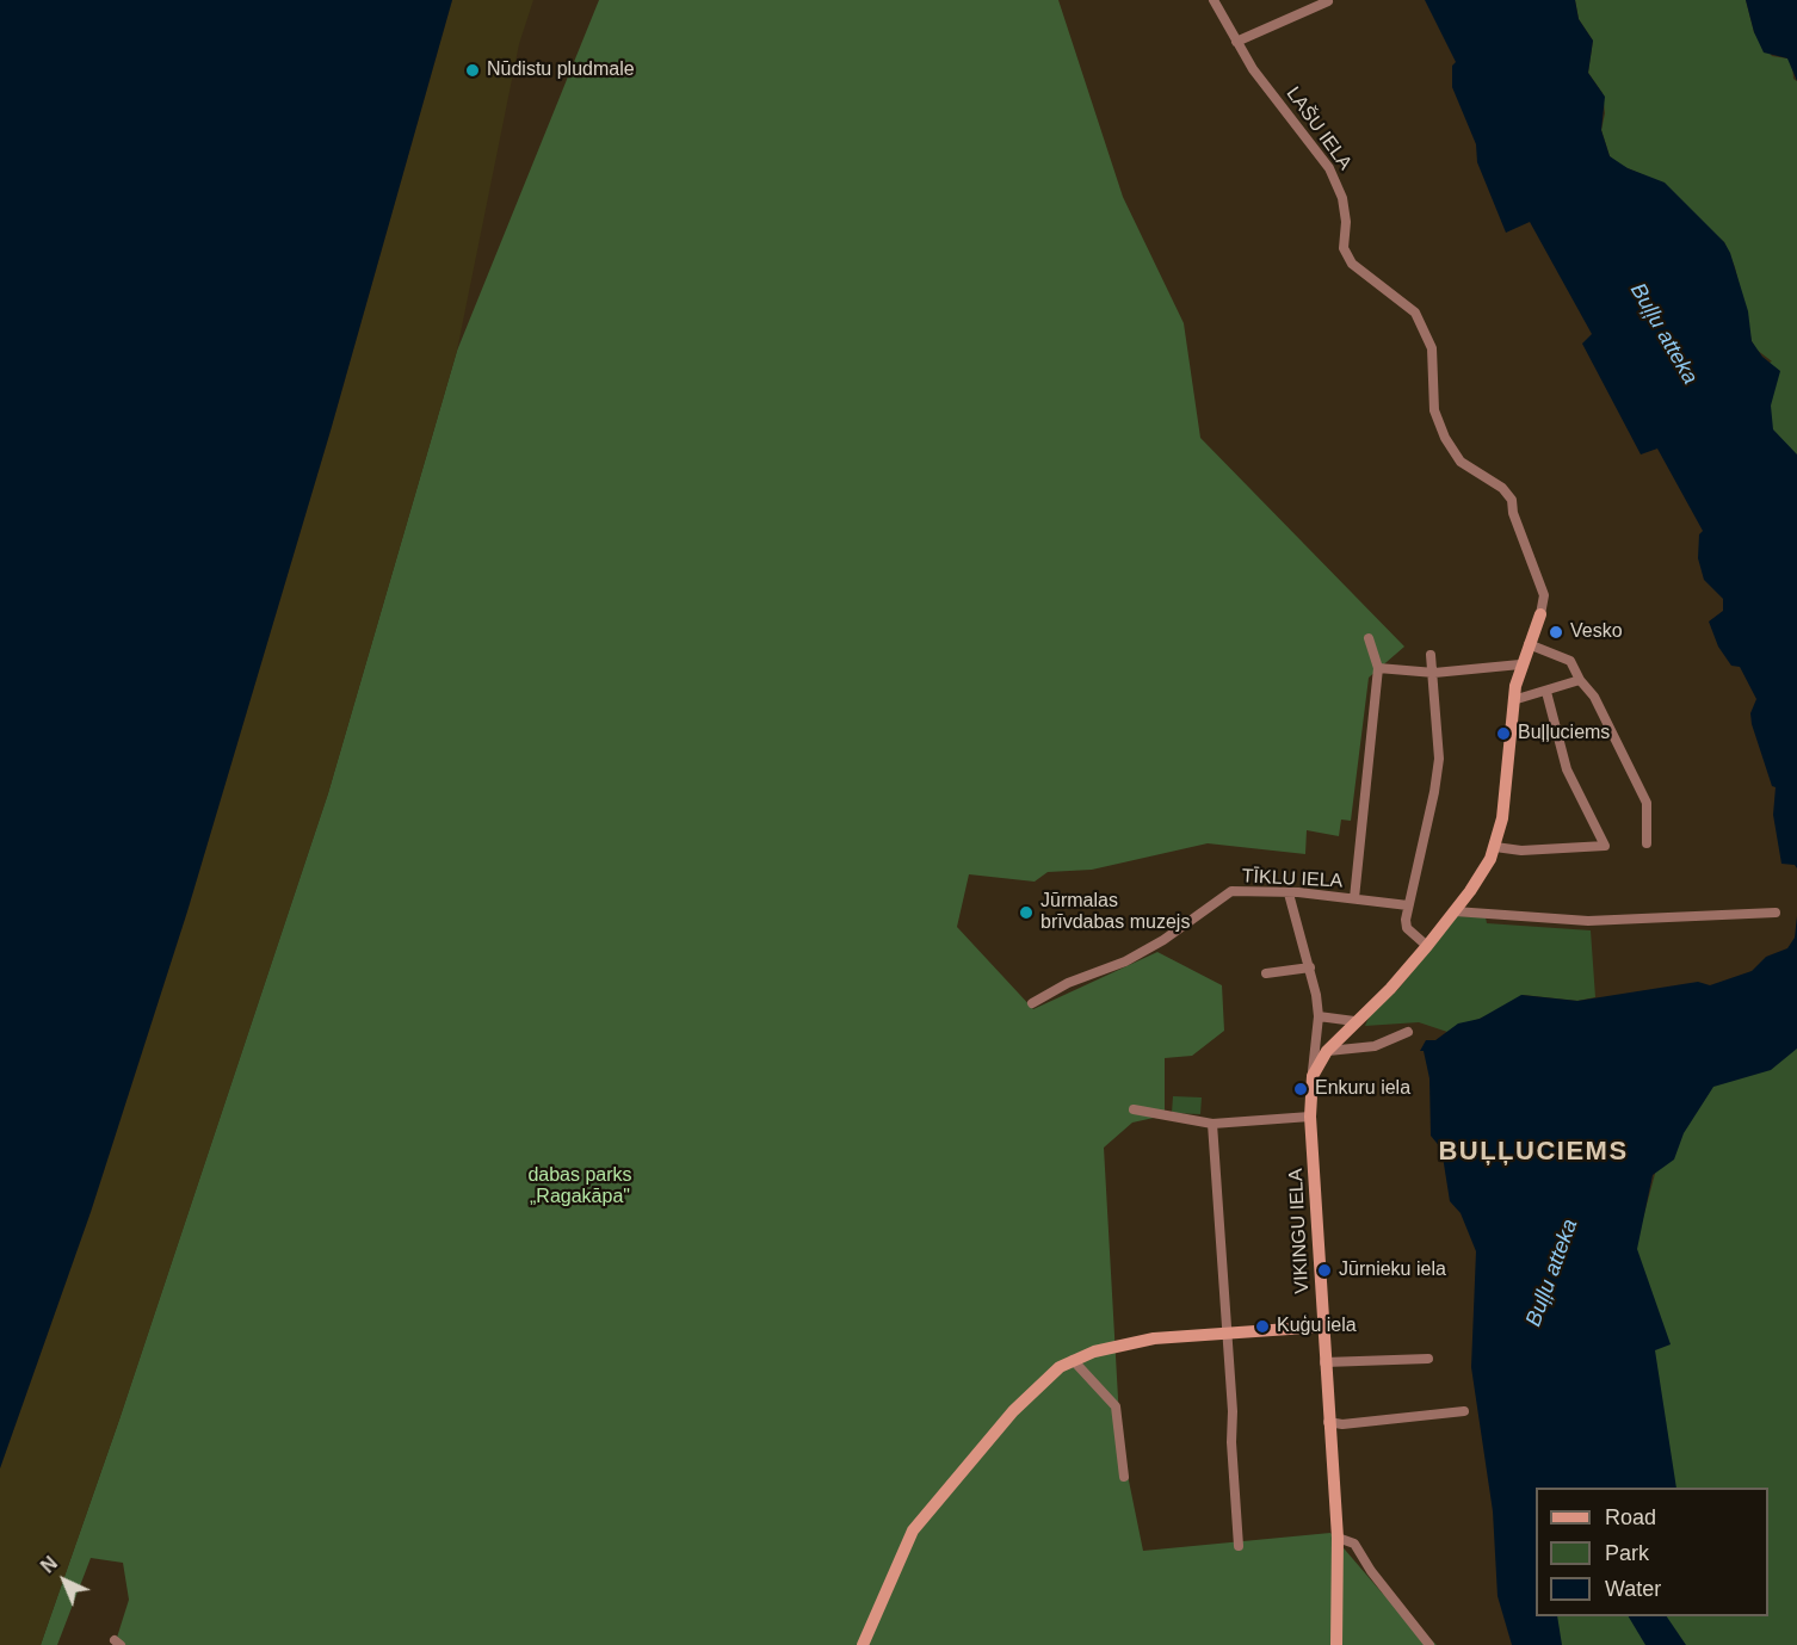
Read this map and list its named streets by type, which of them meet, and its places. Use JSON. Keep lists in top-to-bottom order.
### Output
{
  "streets": {
    "street": ["LAŠU IELA", "TĪKLU IELA", "VIKINGU IELA"]
  },
  "crossings": [
    ["LAŠU IELA", "VIKINGU IELA"]
  ],
  "districts": ["BUĻĻUCIEMS"],
  "water": ["Buļļu atteka"],
  "parks": ["dabas parks „Ragakāpa\""],
  "places": [
    "Nūdistu pludmale",
    "Vesko",
    "Buļļuciems",
    "Jūrmalas brīvdabas muzejs",
    "Enkuru iela",
    "Jūrnieku iela",
    "Kuģu iela"
  ],
  "legend": ["Road", "Park", "Water"],
  "north": "top left"
}
